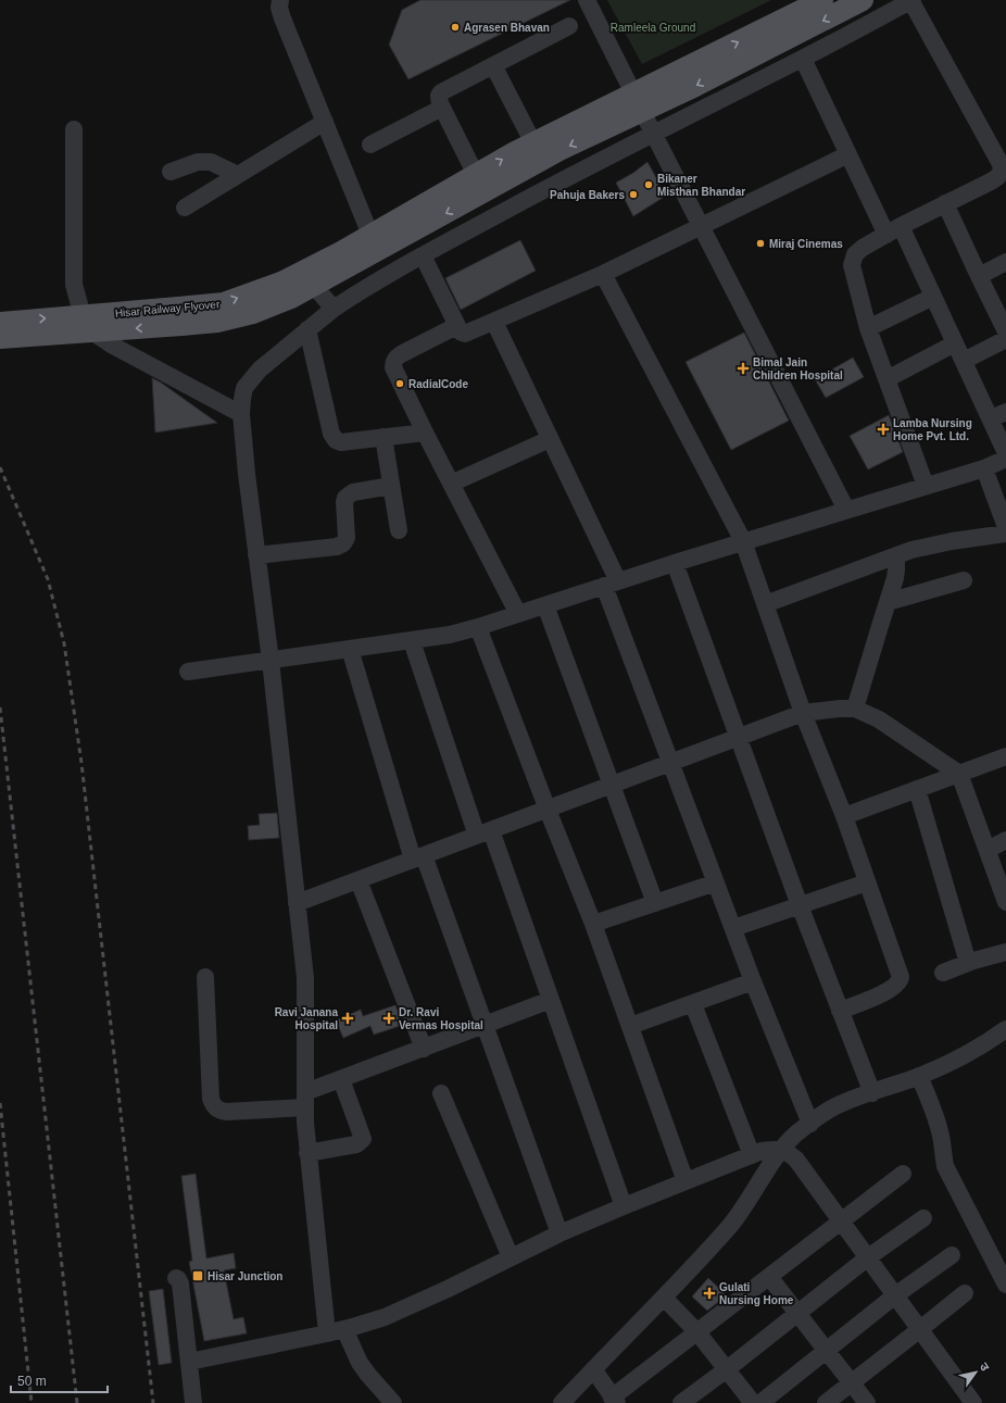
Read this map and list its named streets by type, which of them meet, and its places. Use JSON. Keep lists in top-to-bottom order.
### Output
{
  "streets": {
    "main road": ["Hisar Railway Flyover"]
  },
  "parks": ["Ramleela Ground"],
  "places": {
    "other": [
      "Agrasen Bhavan",
      "Bikaner Misthan Bhandar",
      "Pahuja Bakers",
      "Miraj Cinemas",
      "RadialCode"
    ],
    "health": [
      "Bimal Jain Children Hospital",
      "Lamba Nursing Home Pvt. Ltd.",
      "Ravi Janana Hospital",
      "Dr. Ravi Vermas Hospital",
      "Gulati Nursing Home"
    ],
    "transit": ["Hisar Junction"]
  },
  "scale_bar": "50 m",
  "north": "top right"
}
